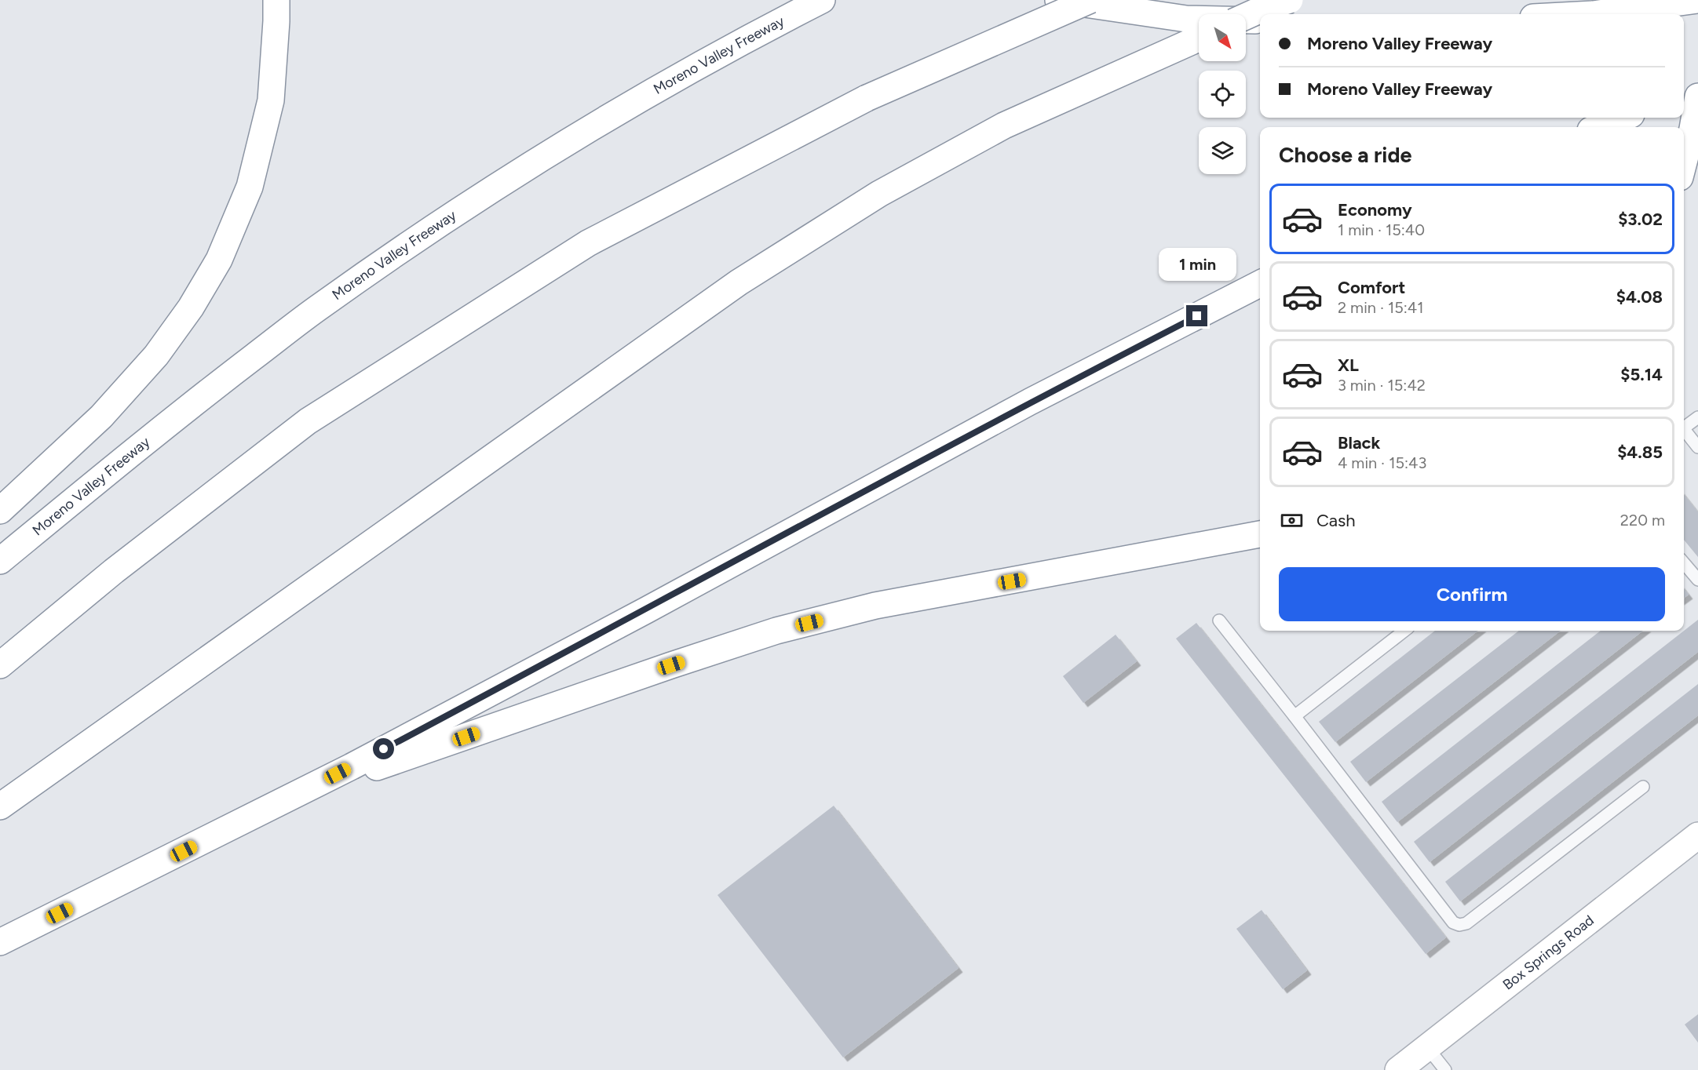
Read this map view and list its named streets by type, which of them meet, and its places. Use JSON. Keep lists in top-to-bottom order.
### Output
{
  "streets": {
    "main road": ["Moreno Valley Freeway", "Box Springs Road"]
  },
  "north": "bottom right",
  "page": {
    "banner": ["Moreno Valley Freeway", "Moreno Valley Freeway"],
    "heading": "Choose a ride",
    "list": [
      {
        "name": "Economy",
        "note": "1 min · 15:40",
        "value": "$3.02"
      },
      {
        "name": "Comfort",
        "note": "2 min · 15:41",
        "value": "$4.08"
      },
      {
        "name": "XL",
        "note": "3 min · 15:42",
        "value": "$5.14"
      },
      {
        "name": "Black",
        "note": "4 min · 15:43",
        "value": "$4.85"
      }
    ],
    "bubble": "1 min",
    "pay": ["Cash", "220 m"],
    "buttons": "Confirm"
  }
}
